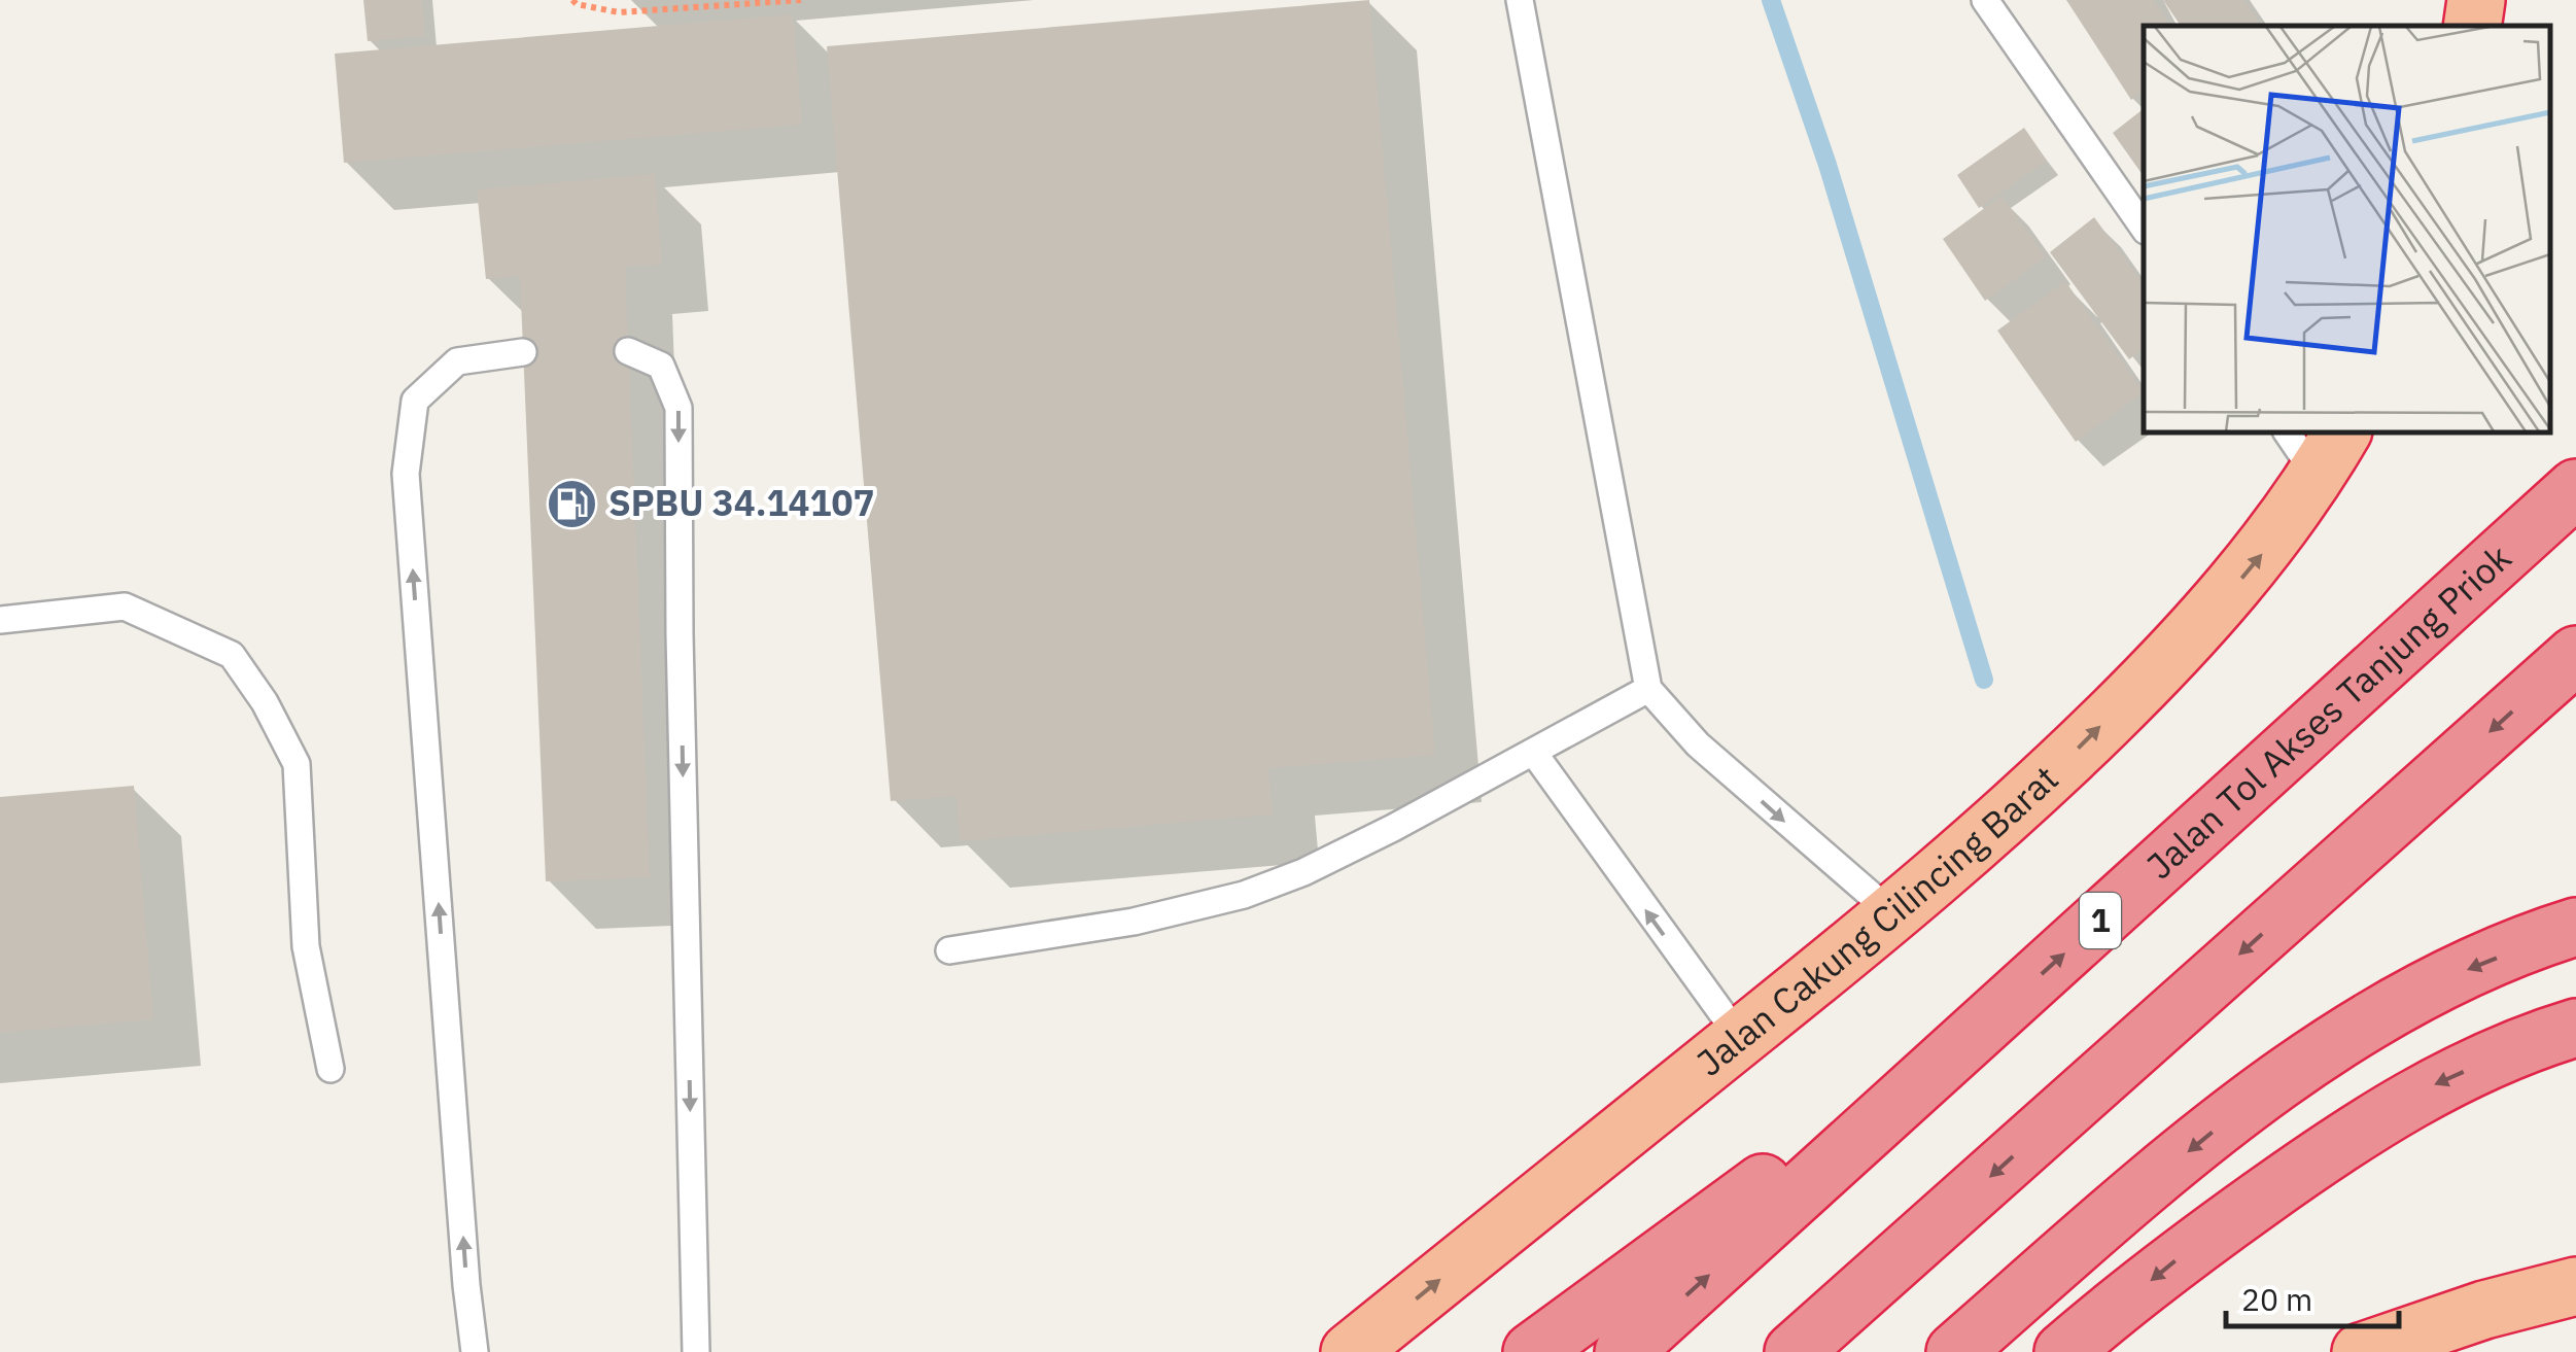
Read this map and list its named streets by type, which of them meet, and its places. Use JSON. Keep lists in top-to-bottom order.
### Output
{
  "streets": {
    "highway": ["Jalan Tol Akses Tanjung Priok", "Jalan Cakung Cilincing Barat", "1"]
  },
  "places": {
    "fuel station": ["SPBU 34.14107"]
  },
  "scale_bar": "20 m"
}
